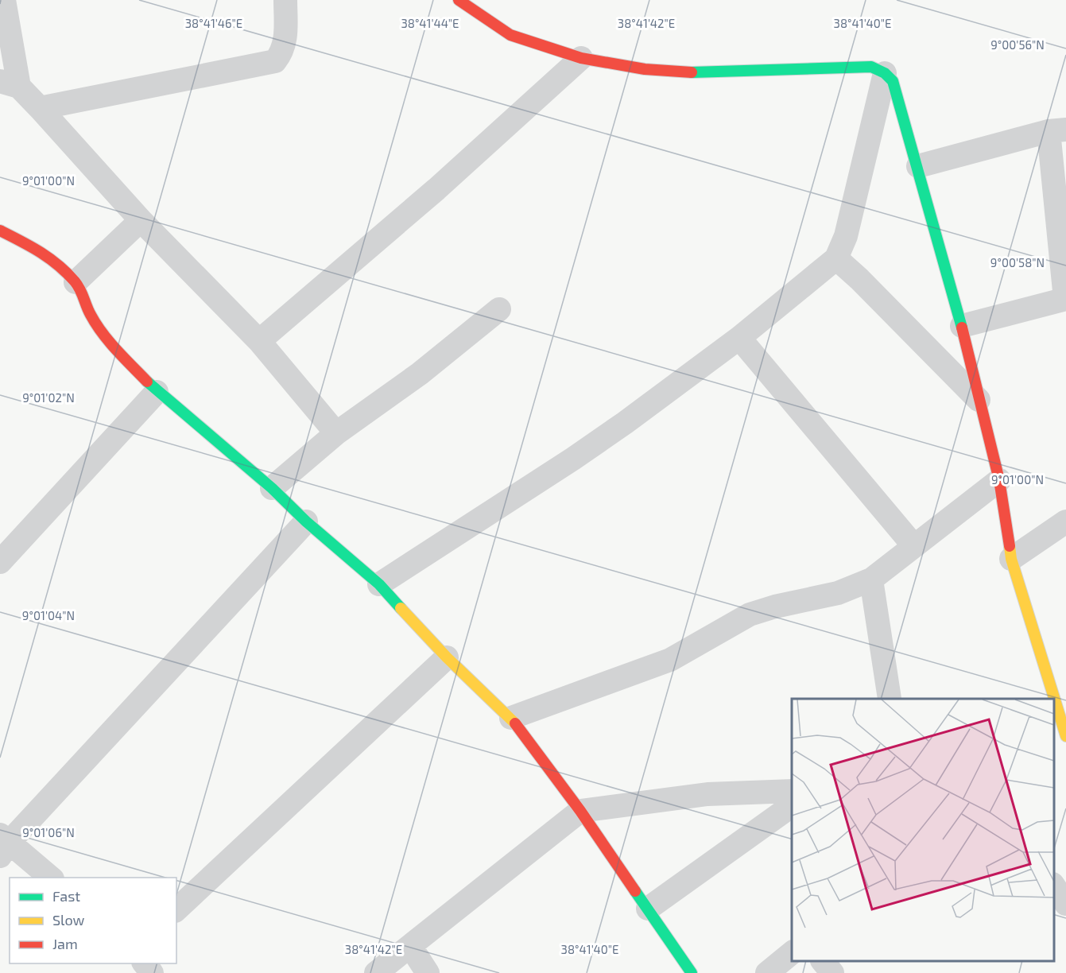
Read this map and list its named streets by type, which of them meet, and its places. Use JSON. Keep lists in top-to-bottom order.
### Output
{
  "legend": ["Fast", "Slow", "Jam"],
  "coordinates": [
    "38°41'46\"E",
    "38°41'44\"E",
    "38°41'42\"E",
    "38°41'40\"E",
    "9°00'56\"N",
    "9°01'00\"N",
    "9°00'58\"N",
    "9°01'02\"N",
    "9°01'04\"N",
    "9°01'06\"N"
  ]
}
